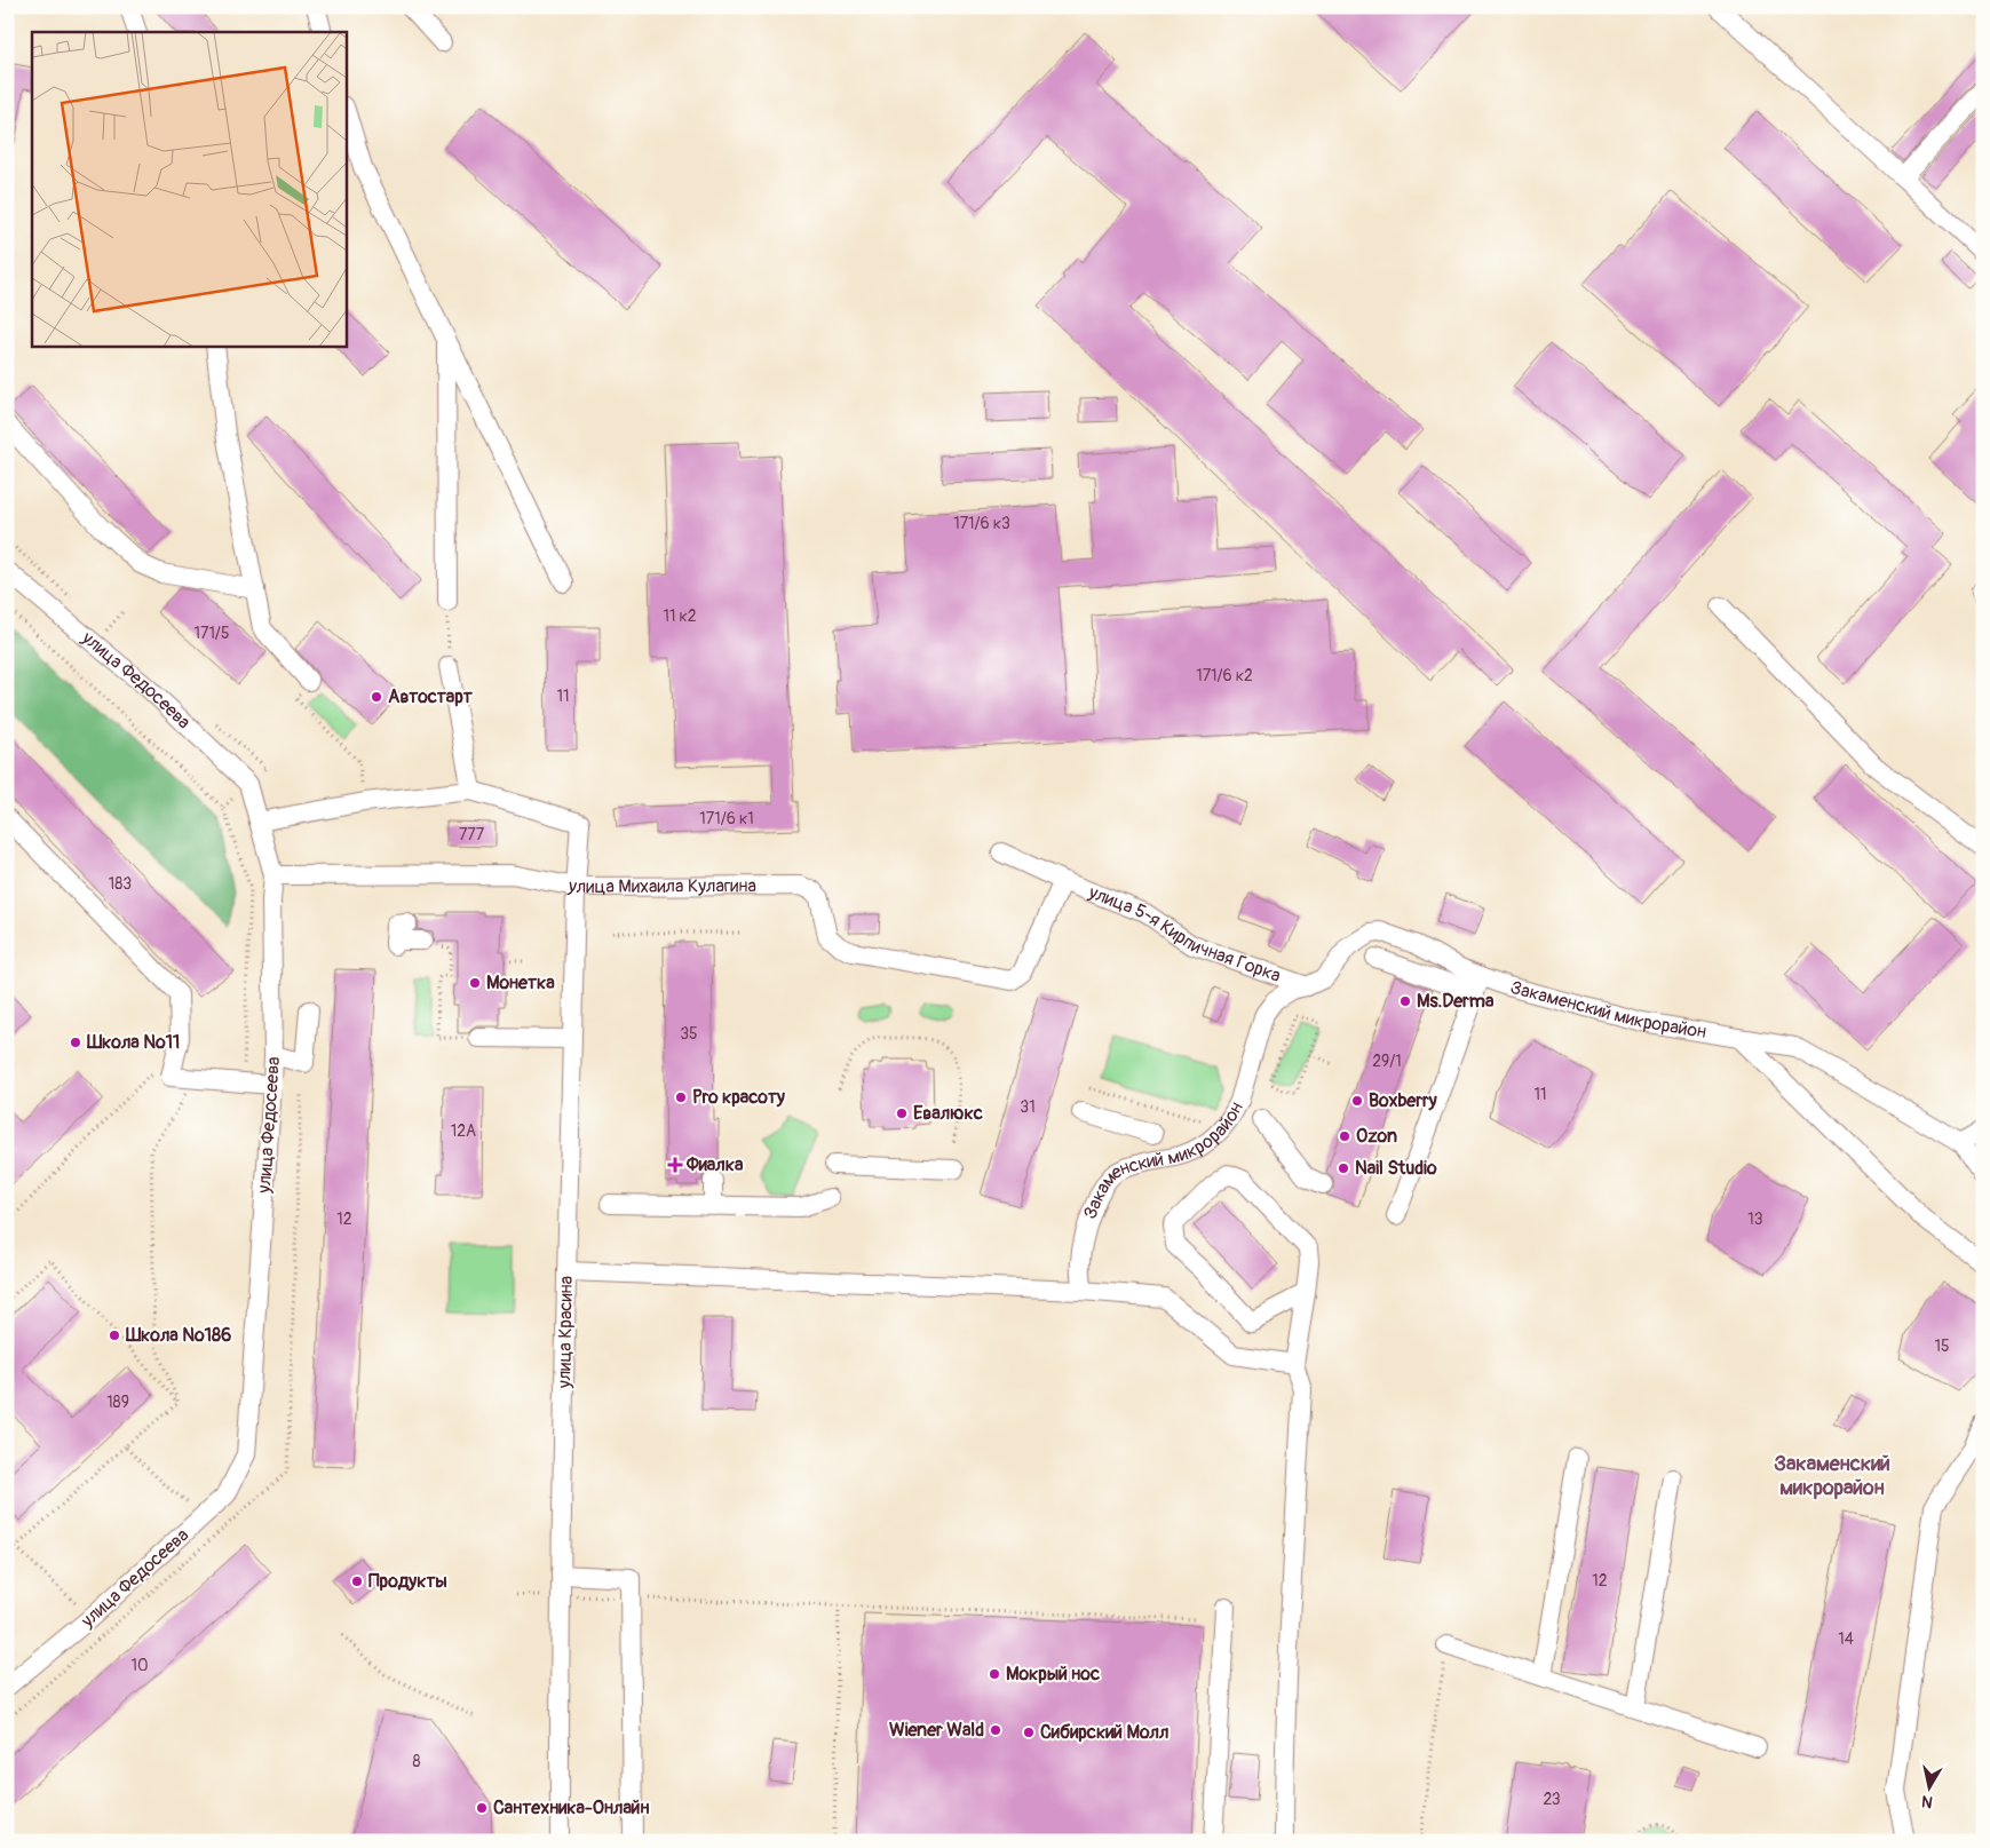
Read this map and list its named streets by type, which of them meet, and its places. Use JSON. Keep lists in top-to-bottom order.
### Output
{
  "streets": {
    "street": [
      "улица Федосеева",
      "улица Михаила Кулагина",
      "улица 5-я Кирпичная Горка",
      "Закаменский микрорайон",
      "улица Красина"
    ]
  },
  "crossings": [
    ["улица Федосеева", "улица Михаила Кулагина"],
    ["улица Михаила Кулагина", "улица 5-я Кирпичная Горка"],
    ["улица Михаила Кулагина", "улица Красина"],
    ["улица 5-я Кирпичная Горка", "Закаменский микрорайон"]
  ],
  "districts": ["Закаменский микрорайон"],
  "places": {
    "other": [
      "Автостарт",
      "Монетка",
      "Ms.Derma",
      "Школа №11",
      "Pro красоту",
      "Boxberry",
      "Евалюкс",
      "Ozon",
      "Nail Studio",
      "Школа №186",
      "Продукты",
      "Мокрый нос",
      "Wiener Wald",
      "Сибирский Молл",
      "Сантехника-Онлайн"
    ],
    "health": ["Фиалка"]
  },
  "house_numbers": [
    "171/6 к3",
    "11 к2",
    "171/5",
    "171/6 к2",
    "11",
    "171/6 к1",
    "777",
    "183",
    "35",
    "29/1",
    "11",
    "31",
    "12А",
    "12",
    "13",
    "15",
    "189",
    "12",
    "14",
    "10",
    "8",
    "23"
  ],
  "north": "bottom"
}
